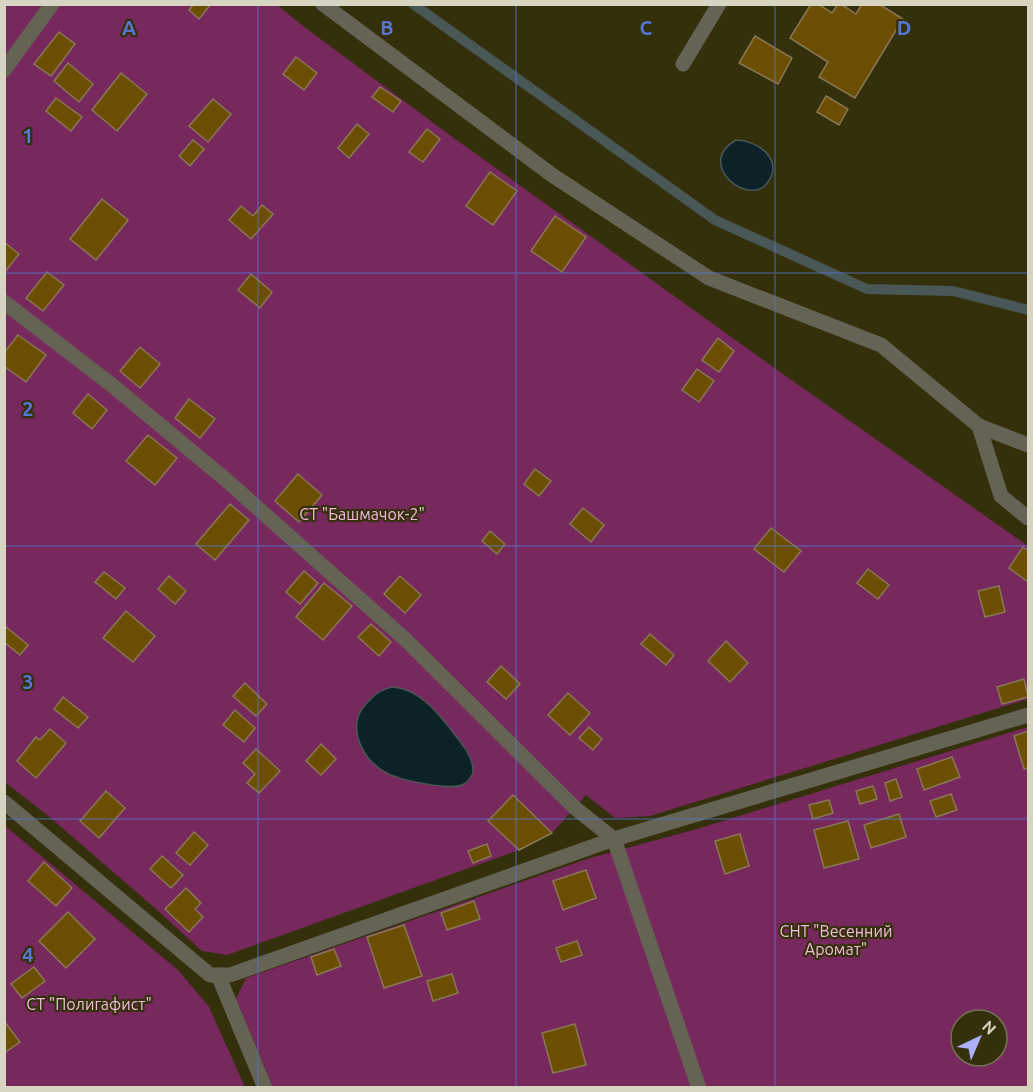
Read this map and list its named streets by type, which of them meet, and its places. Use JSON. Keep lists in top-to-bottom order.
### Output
{
  "parks": ["СТ \"Башмачок-2\"", "СНТ \"Весенний Аромат\"", "СТ \"Полигафист\""],
  "north": "top right",
  "grid": {
    "columns": [
      "A",
      "B",
      "C",
      "D"
    ],
    "rows": [
      "1",
      "2",
      "3",
      "4"
    ]
  }
}
